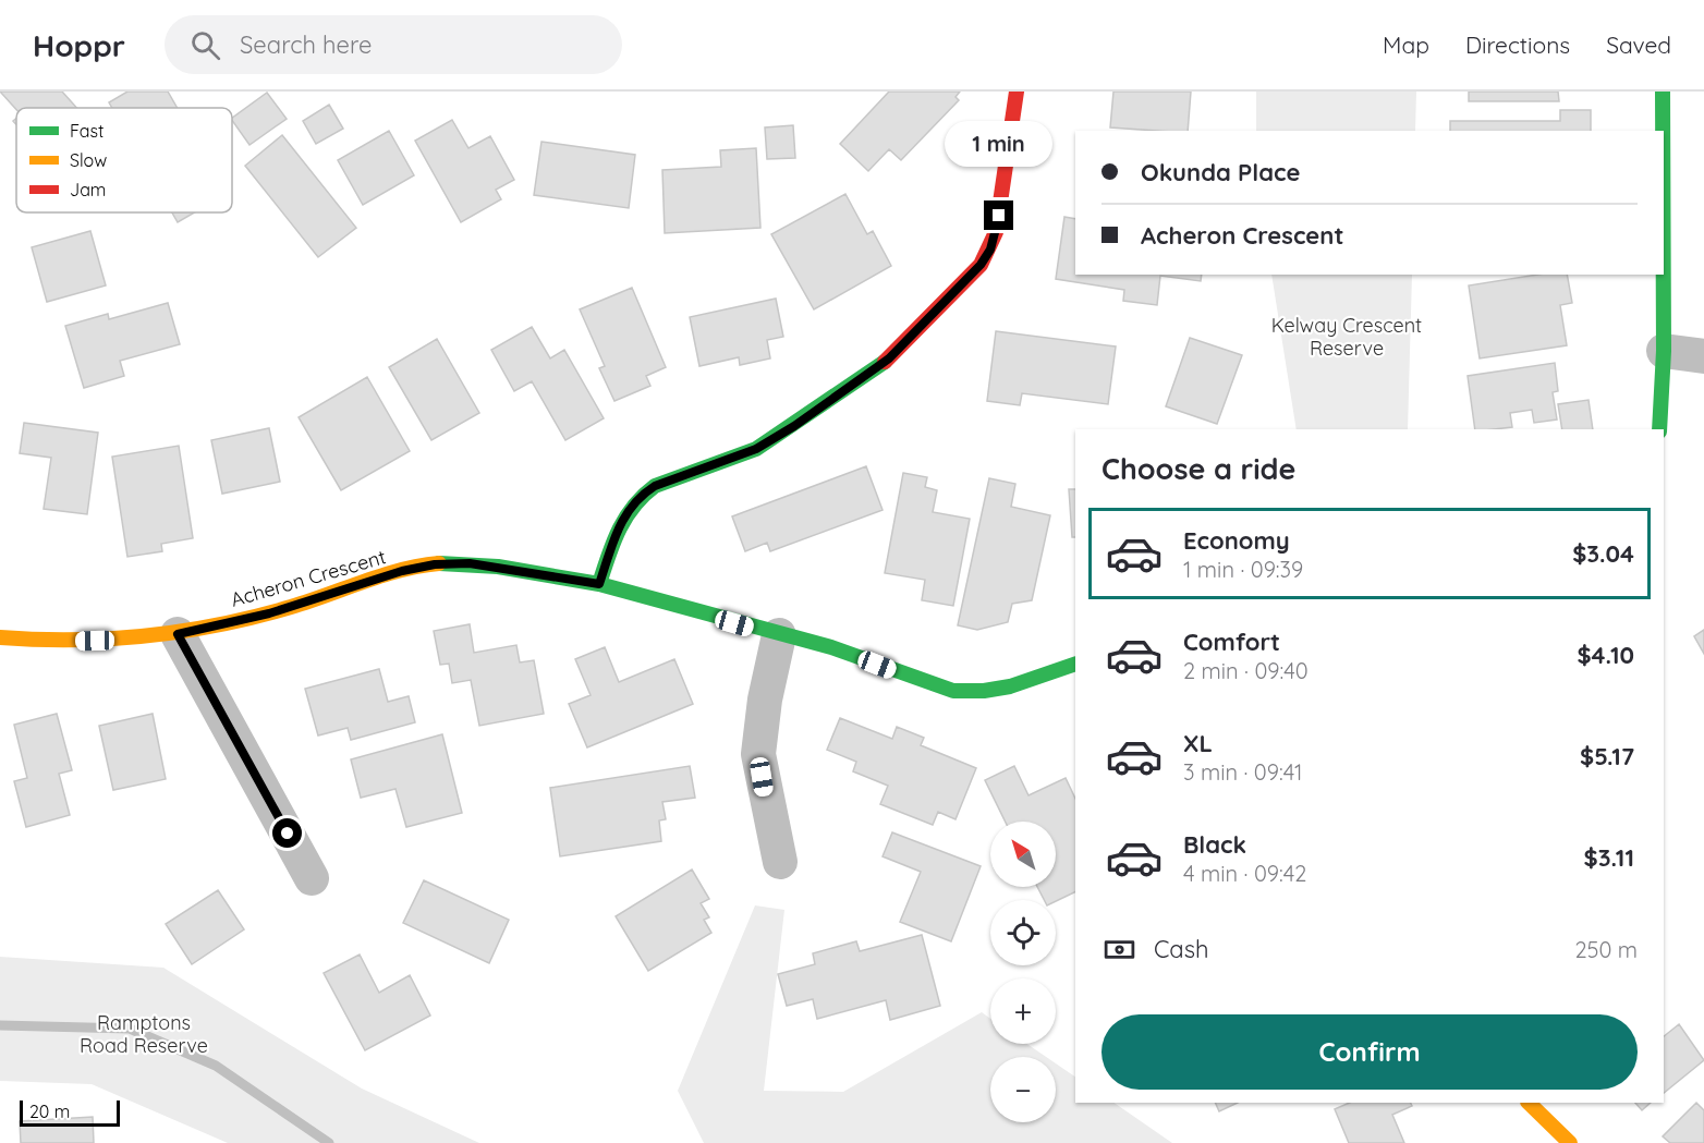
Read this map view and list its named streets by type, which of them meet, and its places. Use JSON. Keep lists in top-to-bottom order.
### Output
{
  "streets": {
    "street": ["Acheron Crescent"]
  },
  "parks": ["Kelway Crescent Reserve", "Ramptons Road Reserve"],
  "legend": ["Fast", "Slow", "Jam"],
  "scale_bar": "20 m",
  "north": "top left",
  "page": {
    "header": "Hoppr",
    "search": "Search here",
    "nav": ["Map", "Directions", "Saved"],
    "bubble": "1 min",
    "banner": ["Okunda Place", "Acheron Crescent"],
    "heading": "Choose a ride",
    "list": [
      {
        "name": "Economy",
        "note": "1 min · 09:39",
        "value": "$3.04"
      },
      {
        "name": "Comfort",
        "note": "2 min · 09:40",
        "value": "$4.10"
      },
      {
        "name": "XL",
        "note": "3 min · 09:41",
        "value": "$5.17"
      },
      {
        "name": "Black",
        "note": "4 min · 09:42",
        "value": "$3.11"
      }
    ],
    "map_buttons": ["+", "−"],
    "pay": ["Cash", "250 m"],
    "buttons": "Confirm",
    "scale": "20 m"
  }
}
